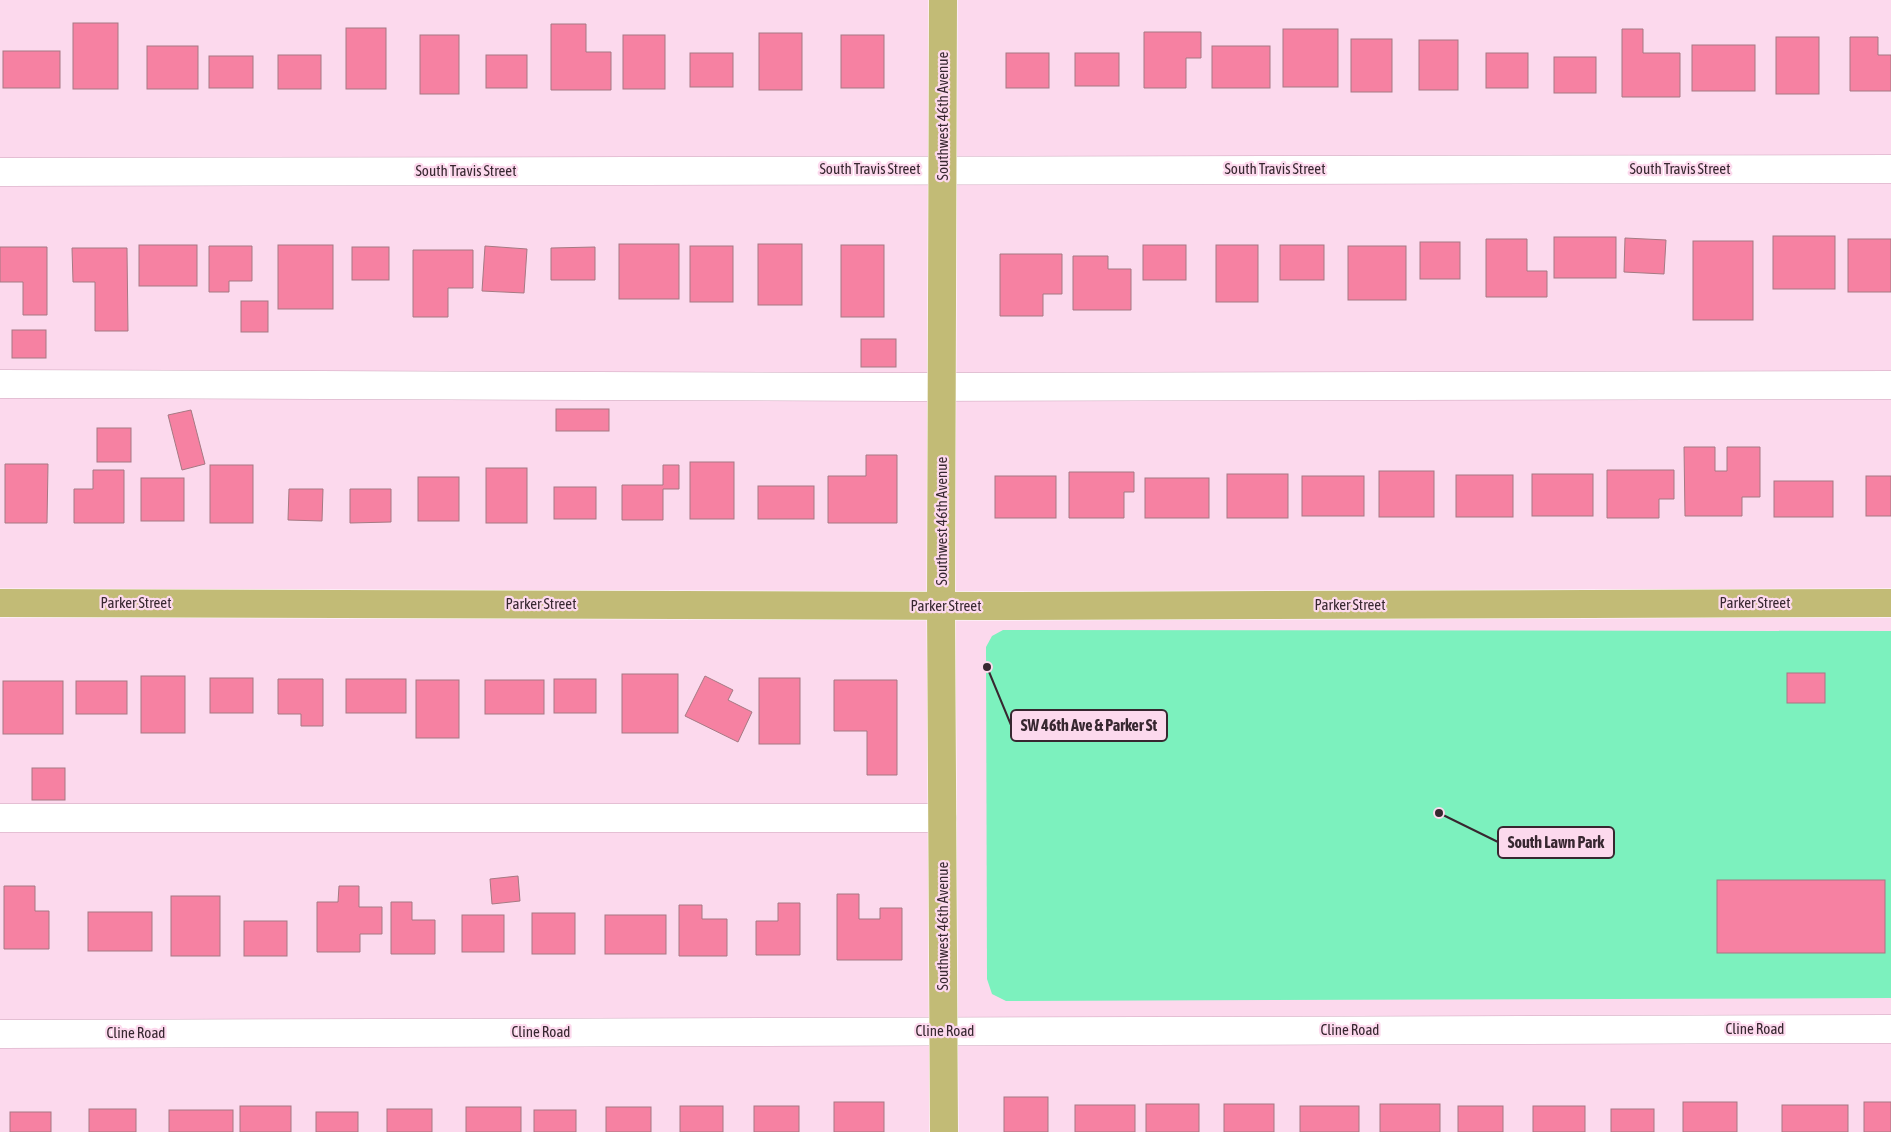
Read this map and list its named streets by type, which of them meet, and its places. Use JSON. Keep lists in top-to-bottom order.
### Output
{
  "streets": {
    "main road": ["Southwest 46th Avenue", "Parker Street"],
    "street": ["South Travis Street", "Cline Road"]
  },
  "crossings": [
    ["Southwest 46th Avenue", "South Travis Street"],
    ["Southwest 46th Avenue", "Parker Street"],
    ["Southwest 46th Avenue", "Cline Road"]
  ],
  "places": ["SW 46th Ave & Parker St", "South Lawn Park"]
}
